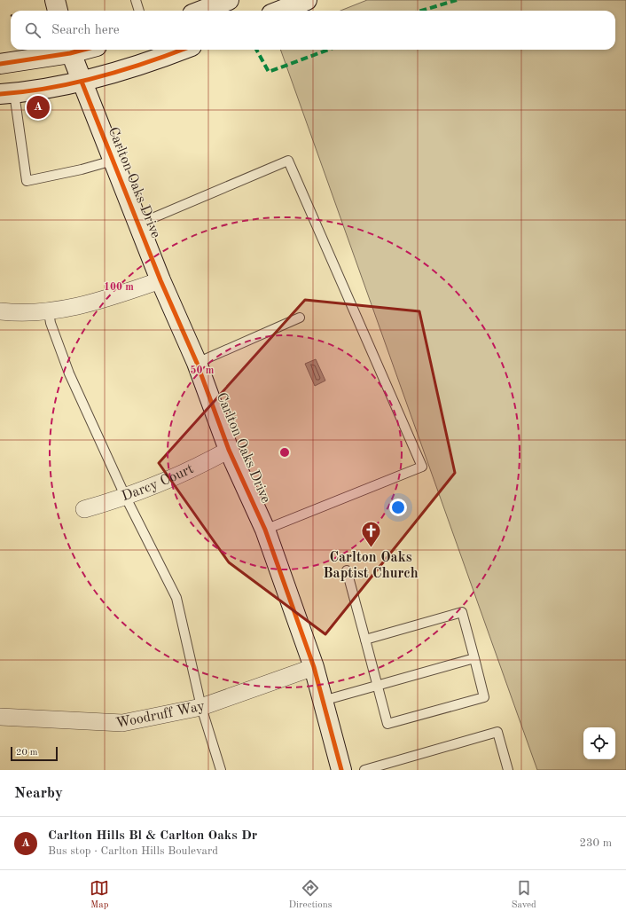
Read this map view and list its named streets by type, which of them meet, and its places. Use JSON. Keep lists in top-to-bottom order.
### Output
{
  "streets": {
    "main road": ["Carlton Oaks Drive"],
    "street": ["Darcy Court", "Woodruff Way"]
  },
  "crossings": [
    ["Carlton Oaks Drive", "Darcy Court"],
    ["Carlton Oaks Drive", "Woodruff Way"]
  ],
  "places": {
    "church": ["Carlton Oaks Baptist Church"]
  },
  "scale_bar": "20 m",
  "page": {
    "search": "Search here",
    "pins": "A",
    "scale": "20 m",
    "heading": "Nearby",
    "list": [
      {
        "mark": "A",
        "name": "Carlton Hills Bl & Carlton Oaks Dr",
        "note": "Bus stop · Carlton Hills Boulevard",
        "value": "230 m"
      }
    ],
    "nav": ["Map", "Directions", "Saved"]
  },
  "rings": ["100 m", "50 m"]
}
